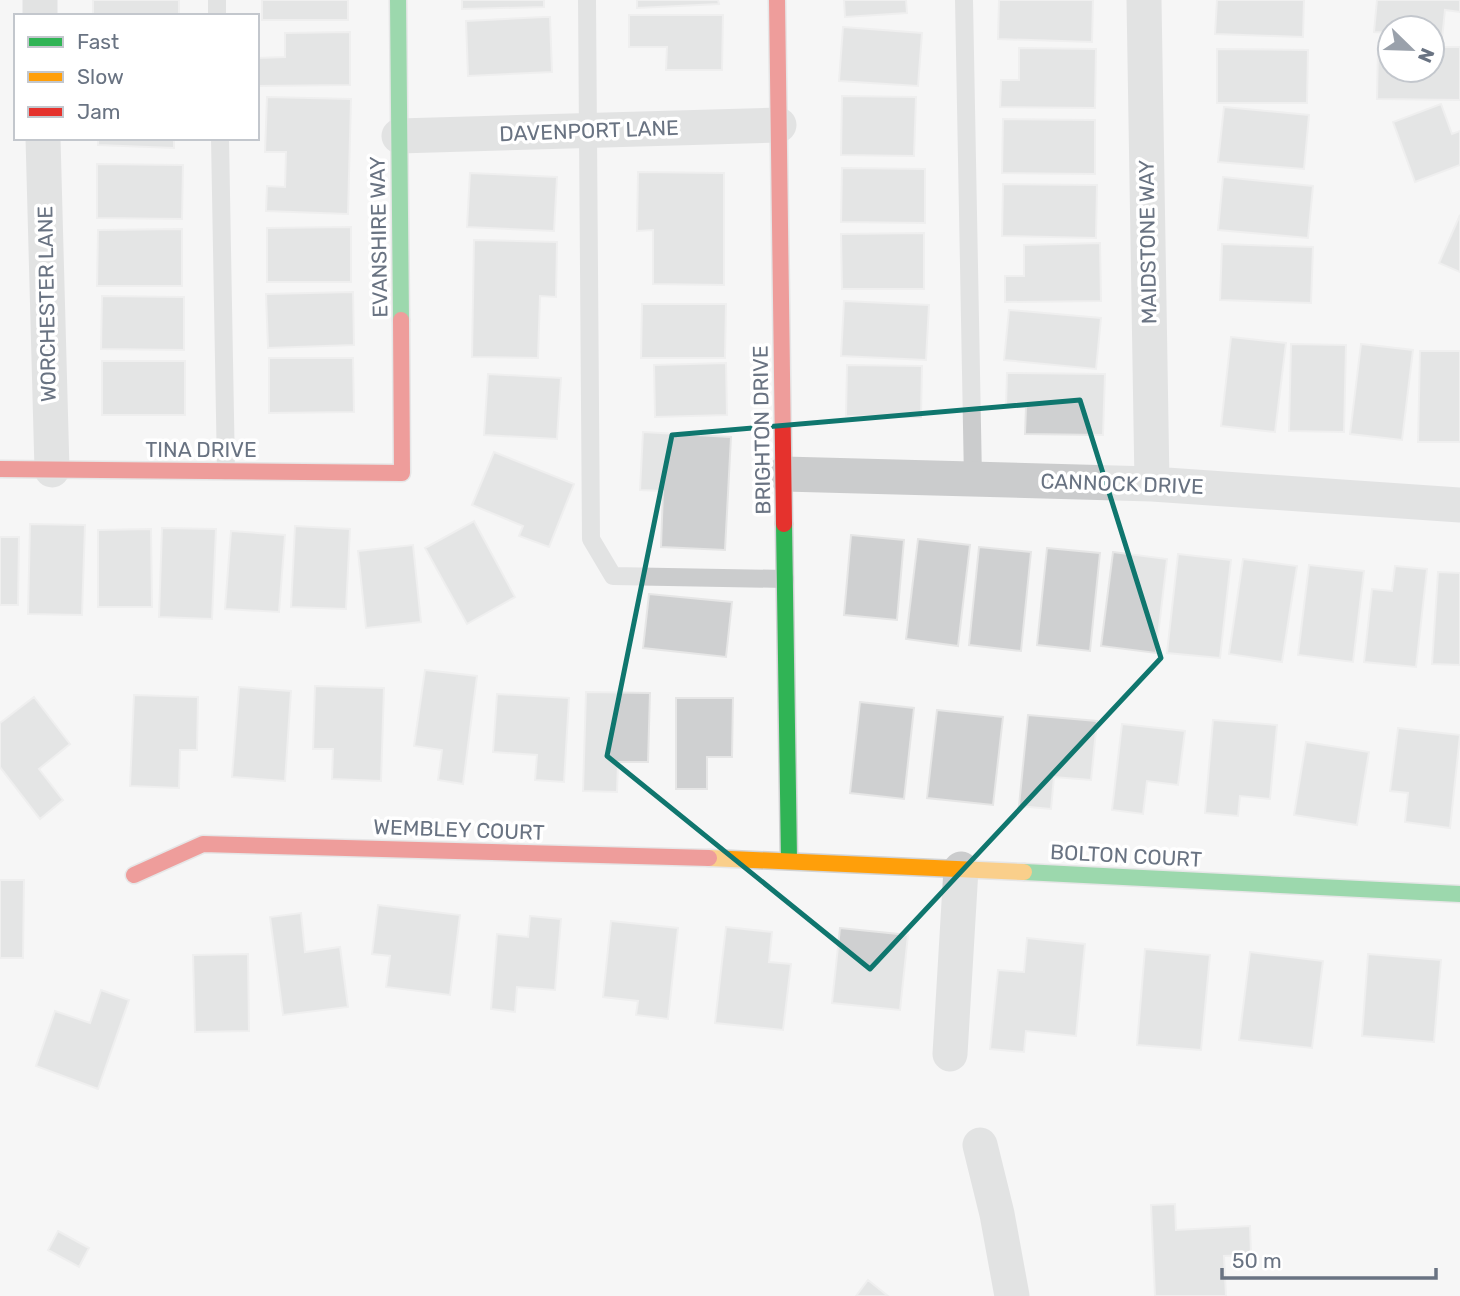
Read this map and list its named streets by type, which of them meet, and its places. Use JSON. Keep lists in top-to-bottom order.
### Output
{
  "streets": {
    "street": [
      "DAVENPORT LANE",
      "EVANSHIRE WAY",
      "MAIDSTONE WAY",
      "WORCHESTER LANE",
      "BRIGHTON DRIVE",
      "TINA DRIVE",
      "CANNOCK DRIVE",
      "WEMBLEY COURT",
      "BOLTON COURT"
    ]
  },
  "crossings": [
    ["DAVENPORT LANE", "EVANSHIRE WAY"],
    ["DAVENPORT LANE", "BRIGHTON DRIVE"],
    ["EVANSHIRE WAY", "TINA DRIVE"],
    ["MAIDSTONE WAY", "CANNOCK DRIVE"],
    ["WORCHESTER LANE", "TINA DRIVE"],
    ["BRIGHTON DRIVE", "CANNOCK DRIVE"],
    ["BRIGHTON DRIVE", "WEMBLEY COURT"],
    ["BRIGHTON DRIVE", "BOLTON COURT"],
    ["WEMBLEY COURT", "BOLTON COURT"]
  ],
  "legend": ["Fast", "Slow", "Jam"],
  "scale_bar": "50 m",
  "north": "bottom right"
}
